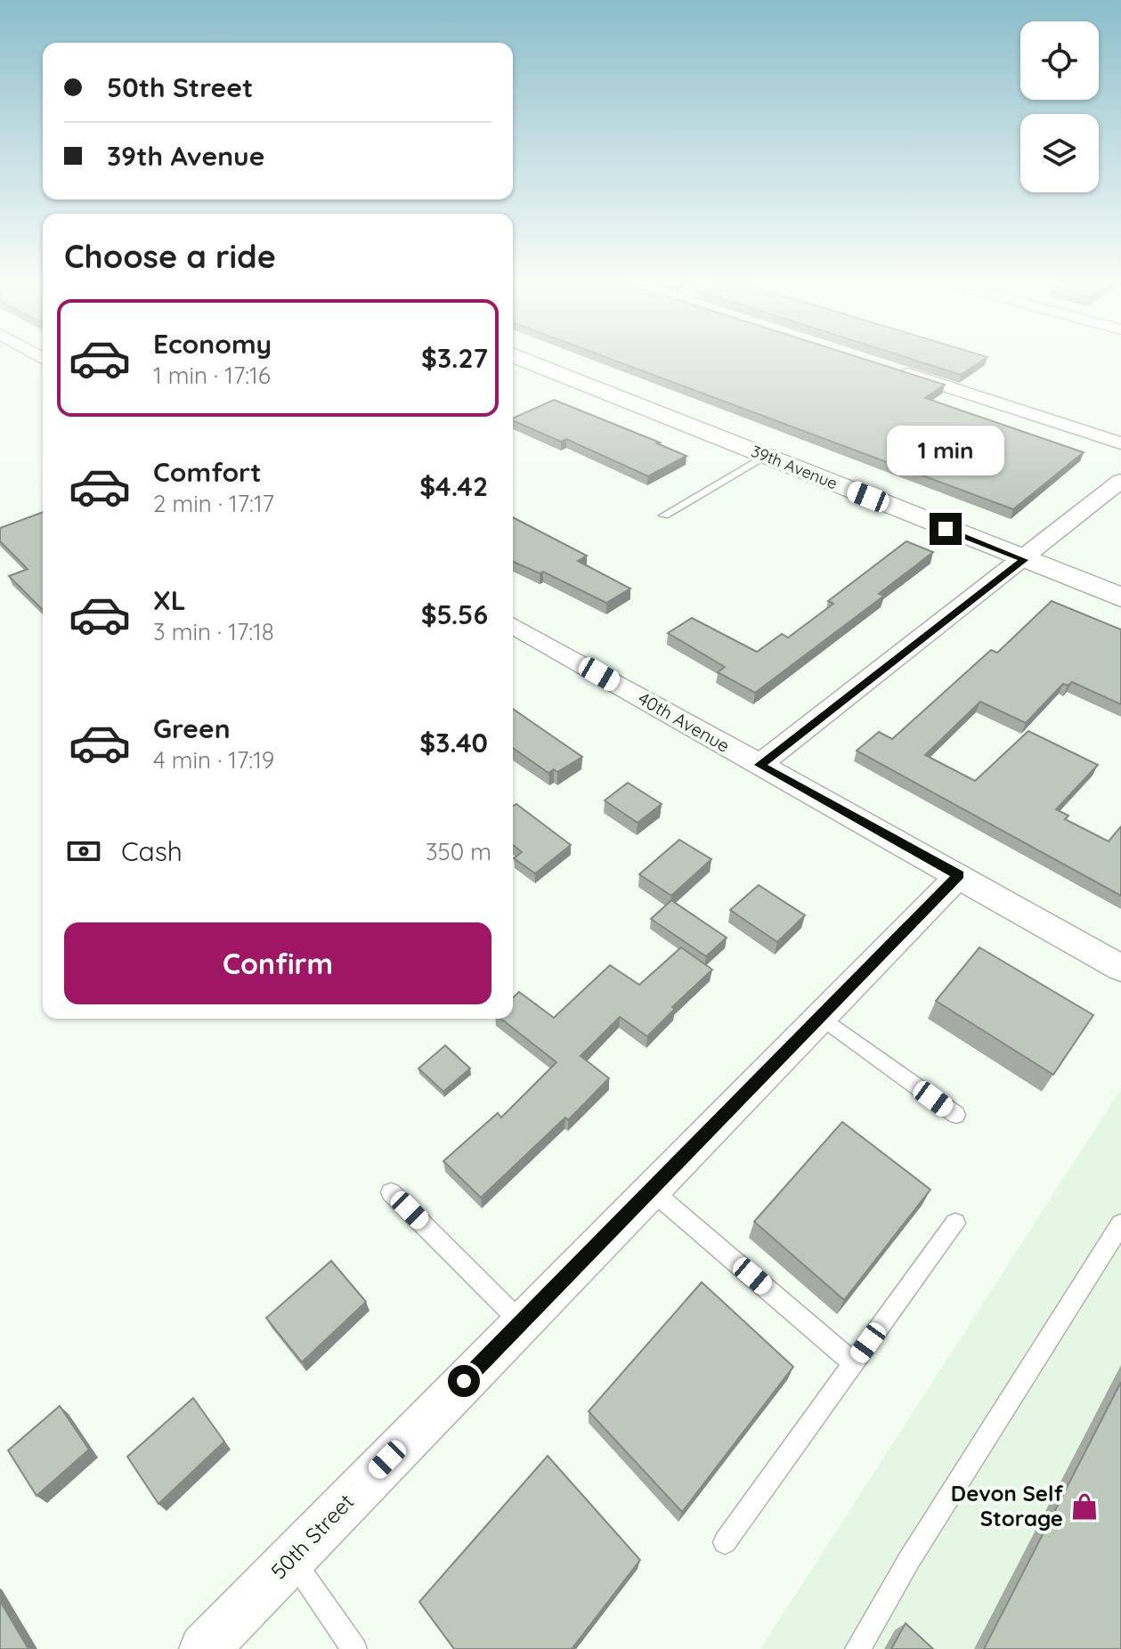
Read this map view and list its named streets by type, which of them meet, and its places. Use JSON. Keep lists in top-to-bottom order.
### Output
{
  "streets": {
    "main road": ["39th Avenue"],
    "street": ["40th Avenue", "50th Street"]
  },
  "crossings": [
    ["40th Avenue", "50th Street"]
  ],
  "places": {
    "shop": ["Devon Self Storage"]
  },
  "page": {
    "banner": ["50th Street", "39th Avenue"],
    "heading": "Choose a ride",
    "list": [
      {
        "name": "Economy",
        "note": "1 min · 17:16",
        "value": "$3.27"
      },
      {
        "name": "Comfort",
        "note": "2 min · 17:17",
        "value": "$4.42"
      },
      {
        "name": "XL",
        "note": "3 min · 17:18",
        "value": "$5.56"
      },
      {
        "name": "Green",
        "note": "4 min · 17:19",
        "value": "$3.40"
      }
    ],
    "bubble": "1 min",
    "pay": ["Cash", "350 m"],
    "buttons": "Confirm"
  }
}
